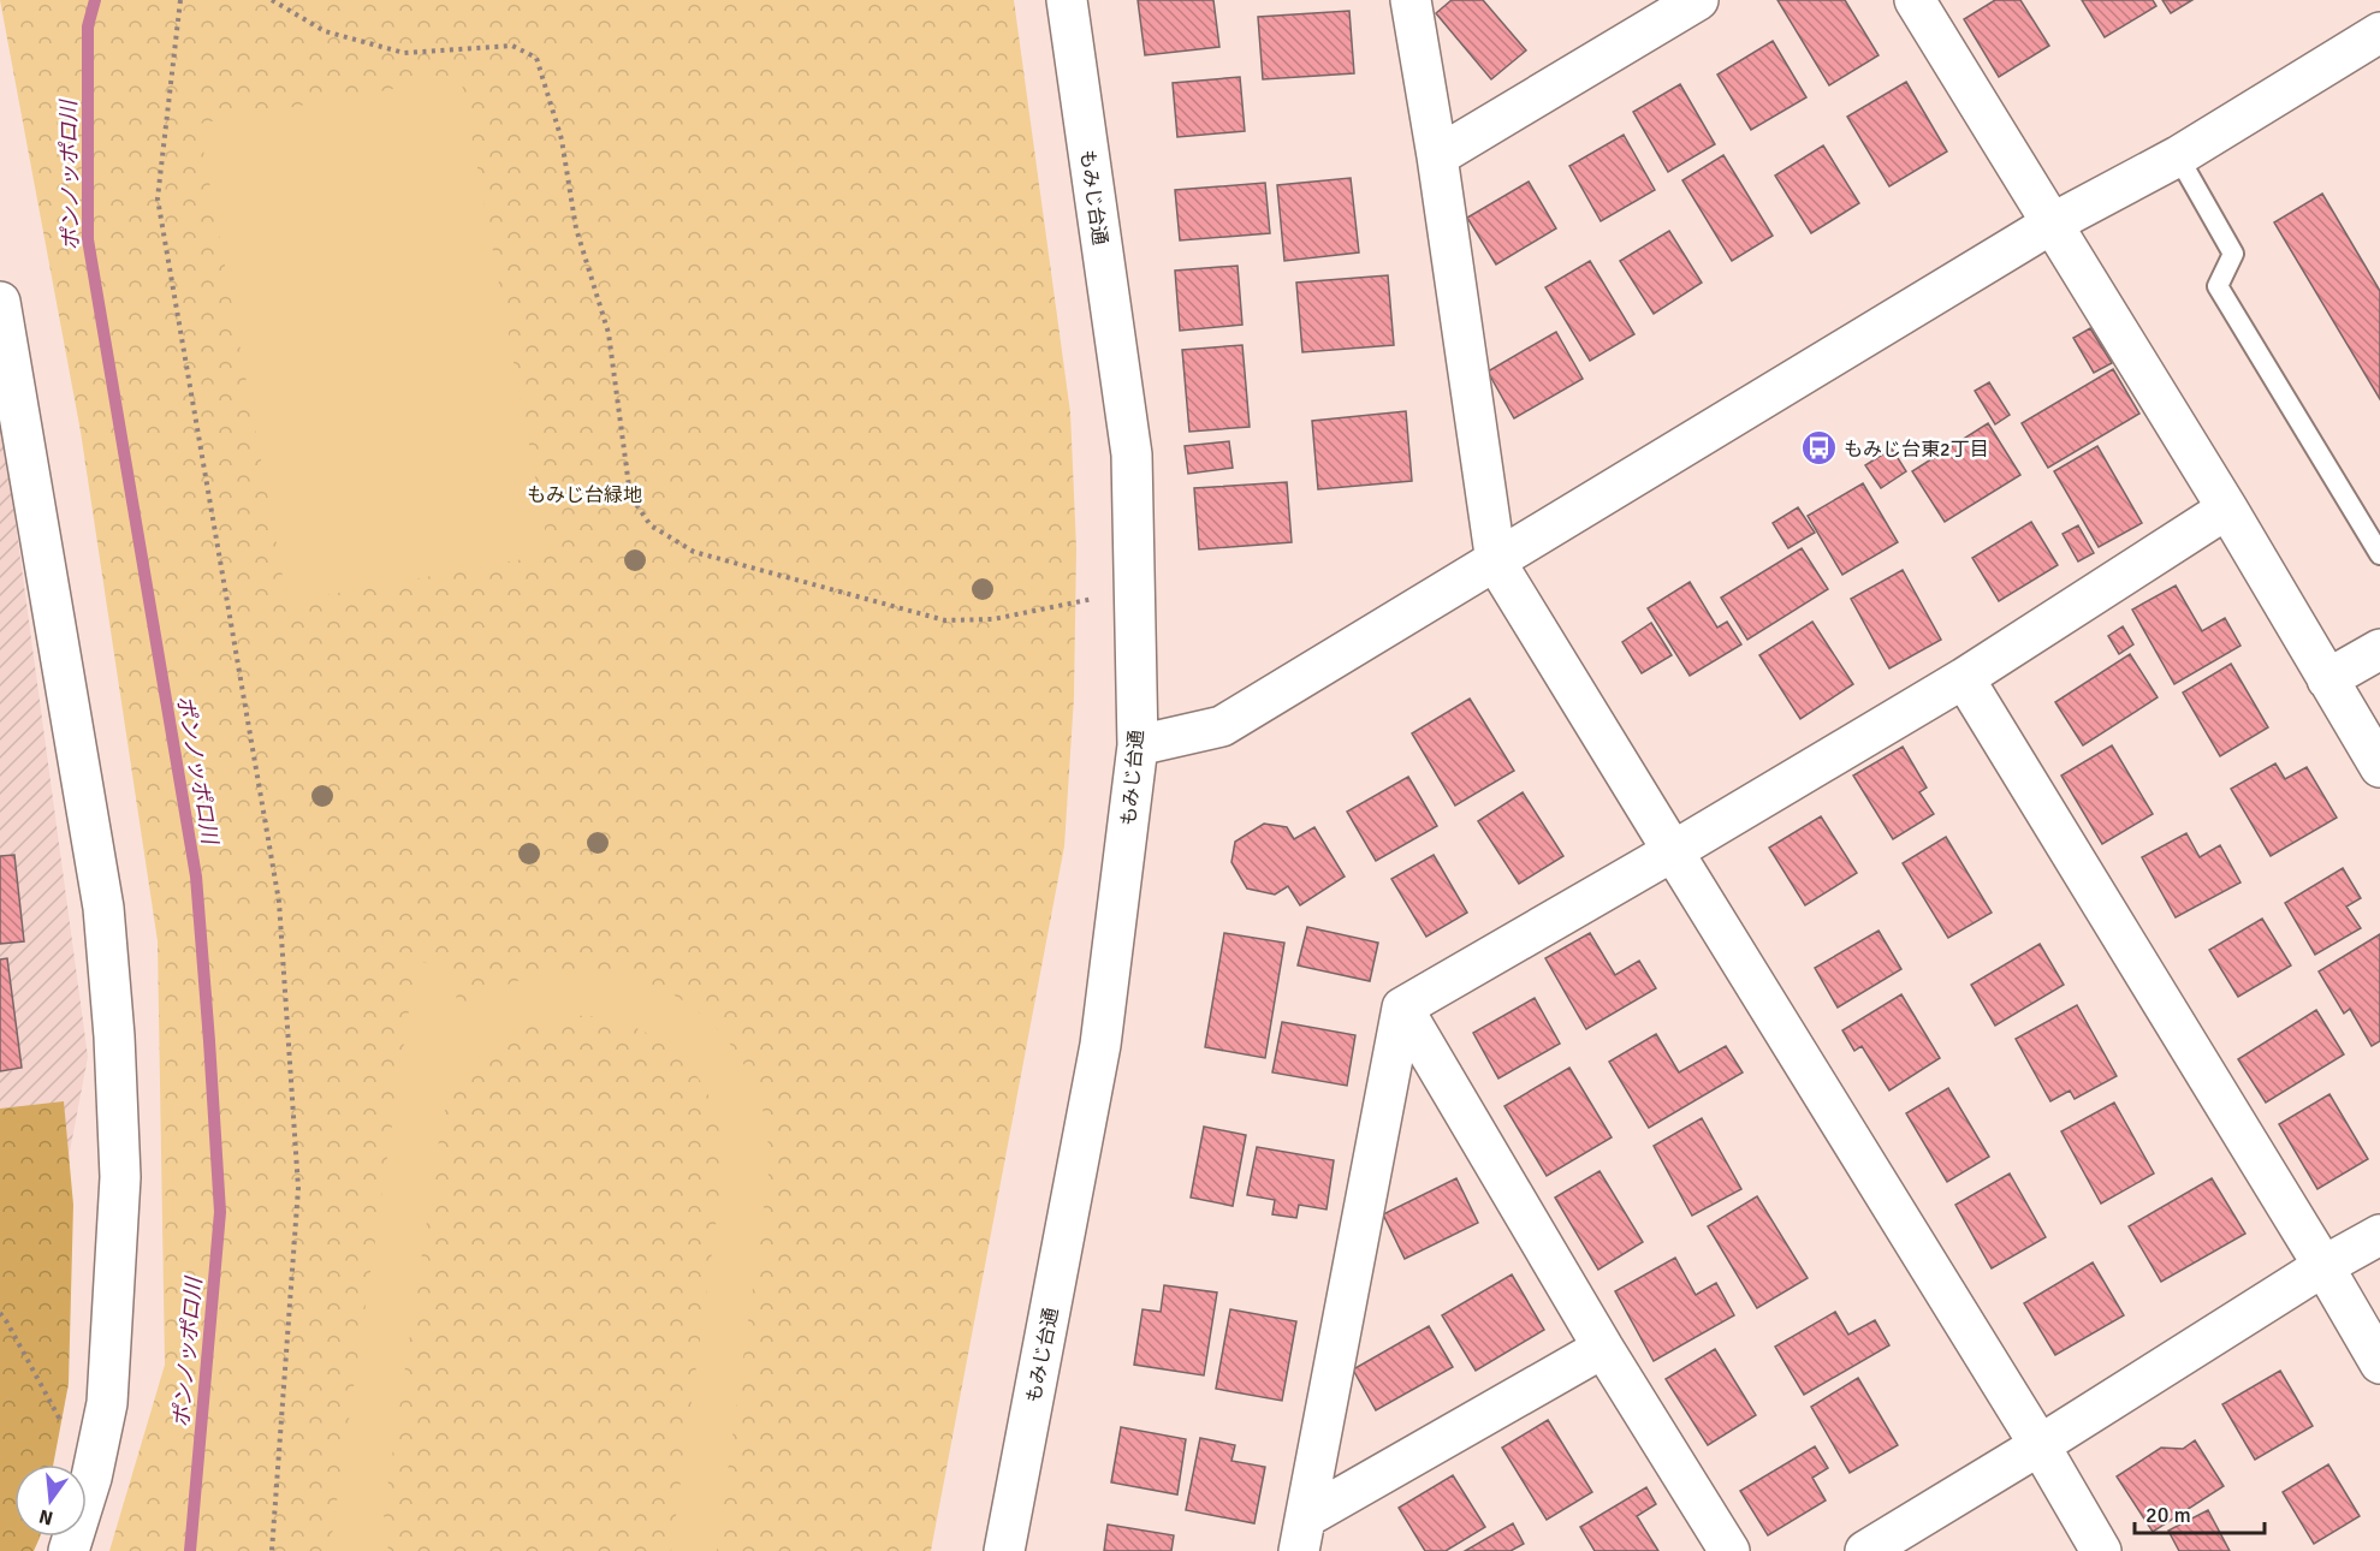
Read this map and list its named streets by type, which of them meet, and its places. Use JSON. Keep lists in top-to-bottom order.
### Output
{
  "streets": {
    "street": ["もみじ台通"]
  },
  "water": ["ポンノッポロ川"],
  "parks": ["もみじ台緑地"],
  "places": {
    "bus stop": ["もみじ台東2丁目"]
  },
  "scale_bar": "20 m",
  "north": "bottom"
}
